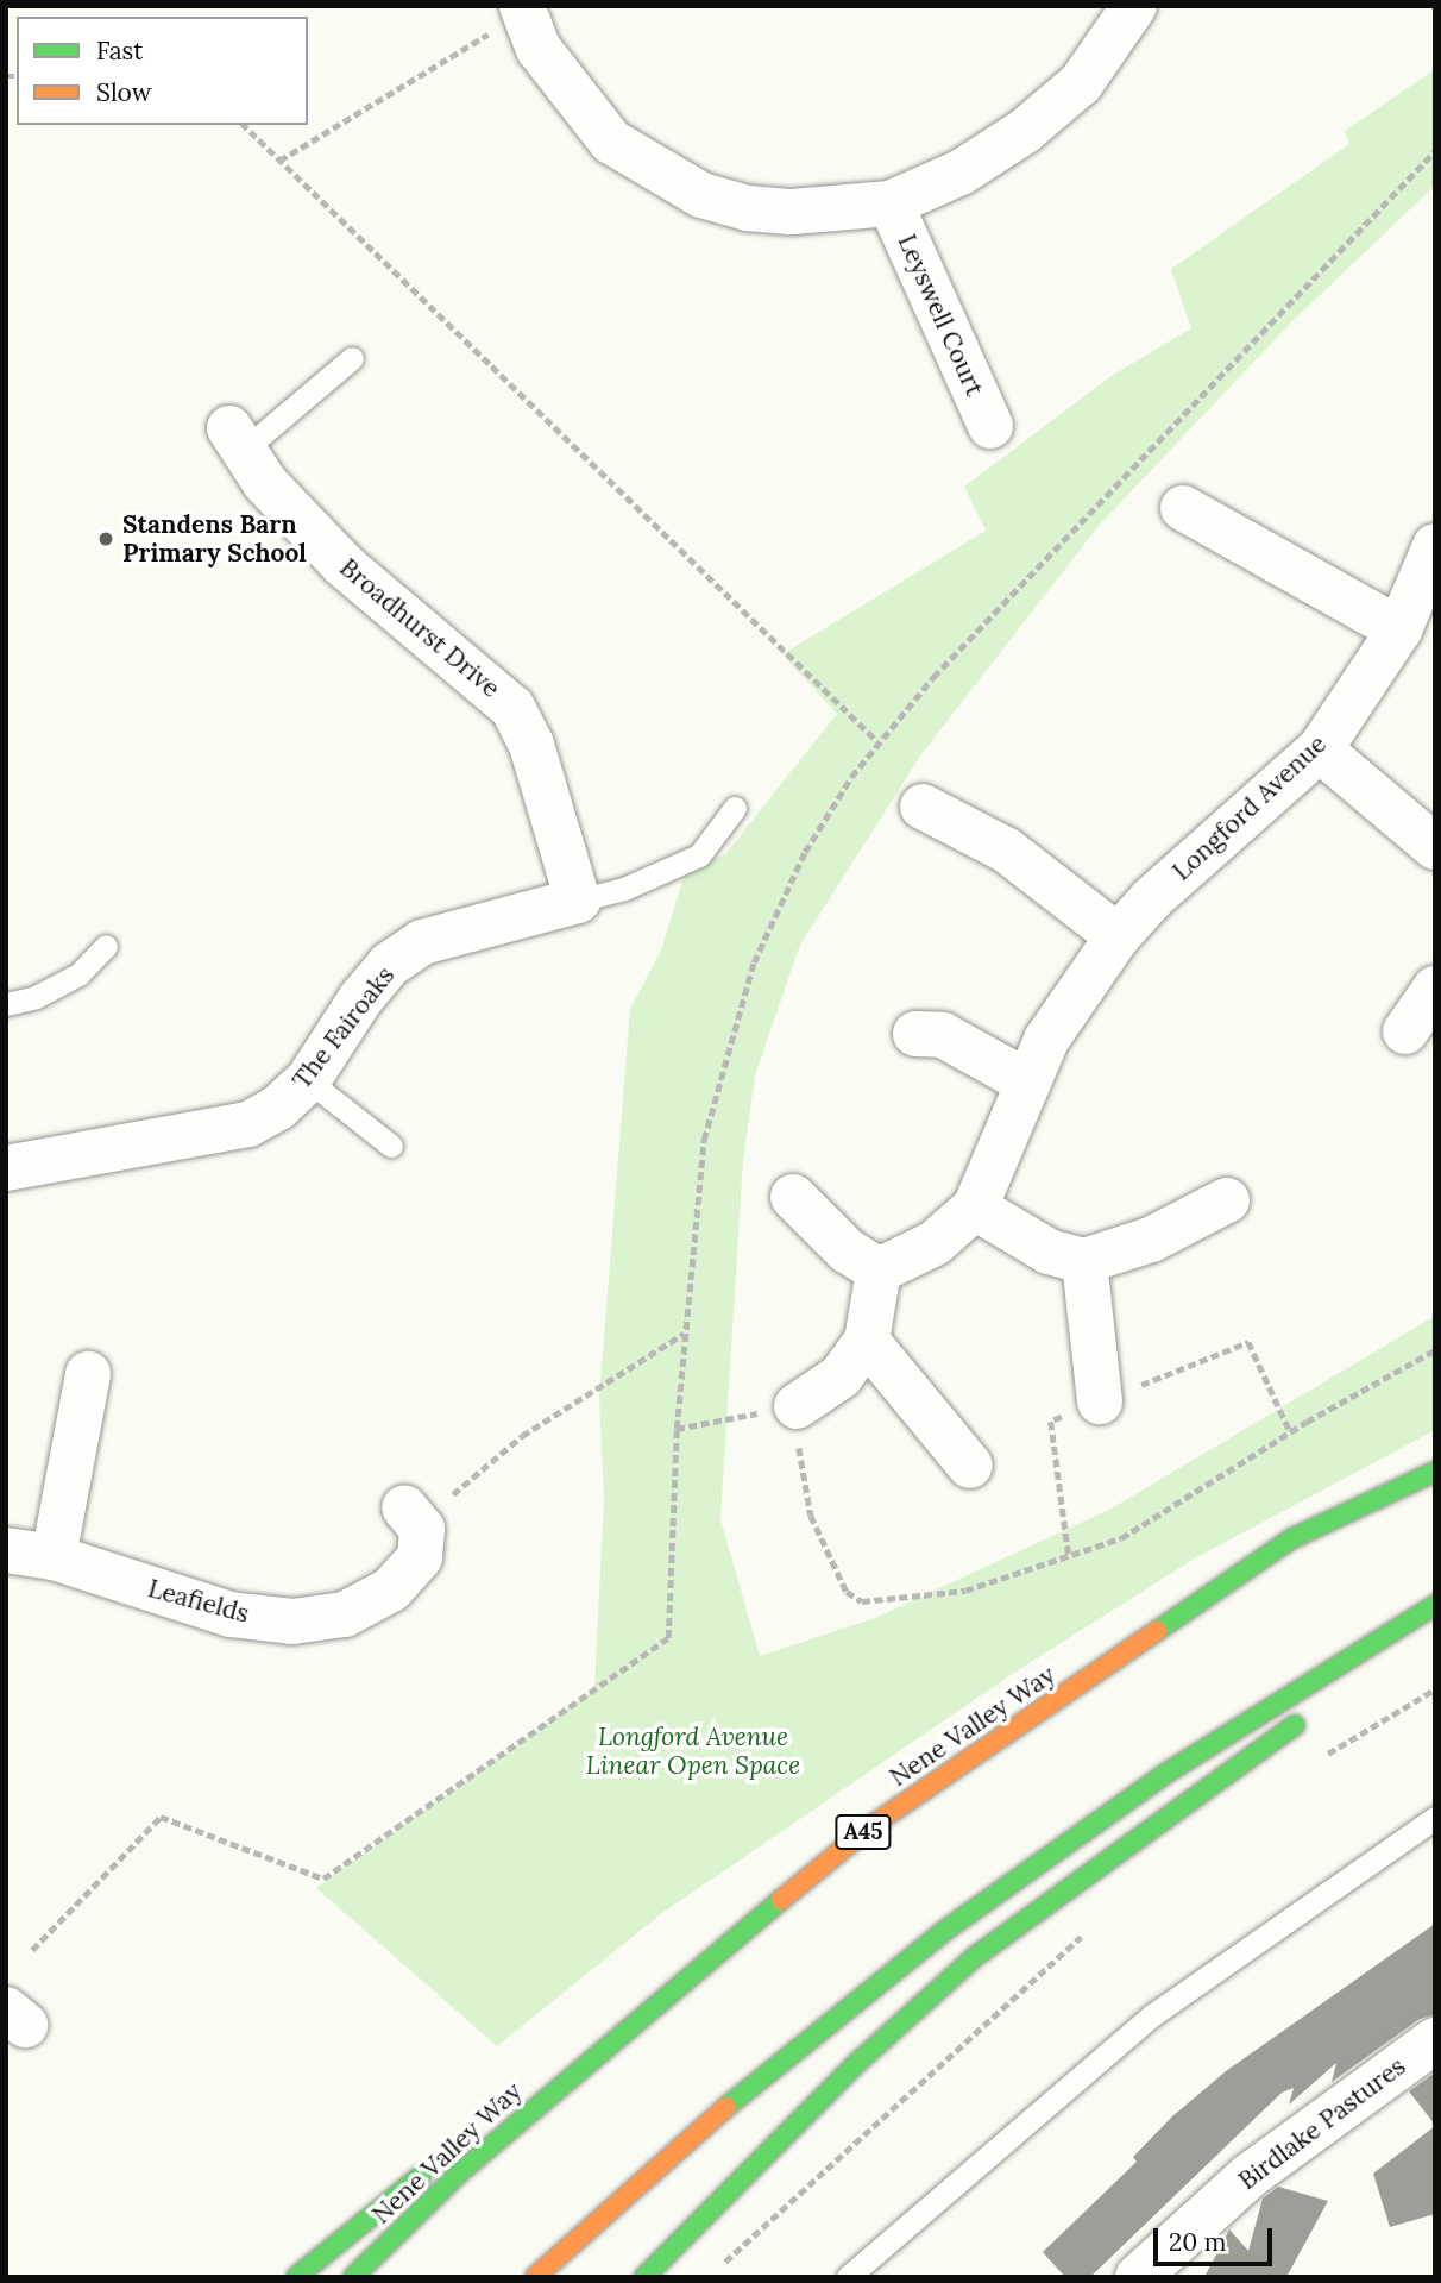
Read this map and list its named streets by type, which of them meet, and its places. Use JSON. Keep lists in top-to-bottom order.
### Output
{
  "streets": {
    "highway": ["Nene Valley Way", "A45"],
    "street": [
      "Leyswell Court",
      "Broadhurst Drive",
      "Longford Avenue",
      "The Fairoaks",
      "Leafields",
      "Birdlake Pastures"
    ]
  },
  "crossings": [
    ["Broadhurst Drive", "The Fairoaks"]
  ],
  "parks": ["Longford Avenue Linear Open Space"],
  "places": ["Standens Barn Primary School"],
  "legend": ["Fast", "Slow"],
  "scale_bar": "20 m"
}
